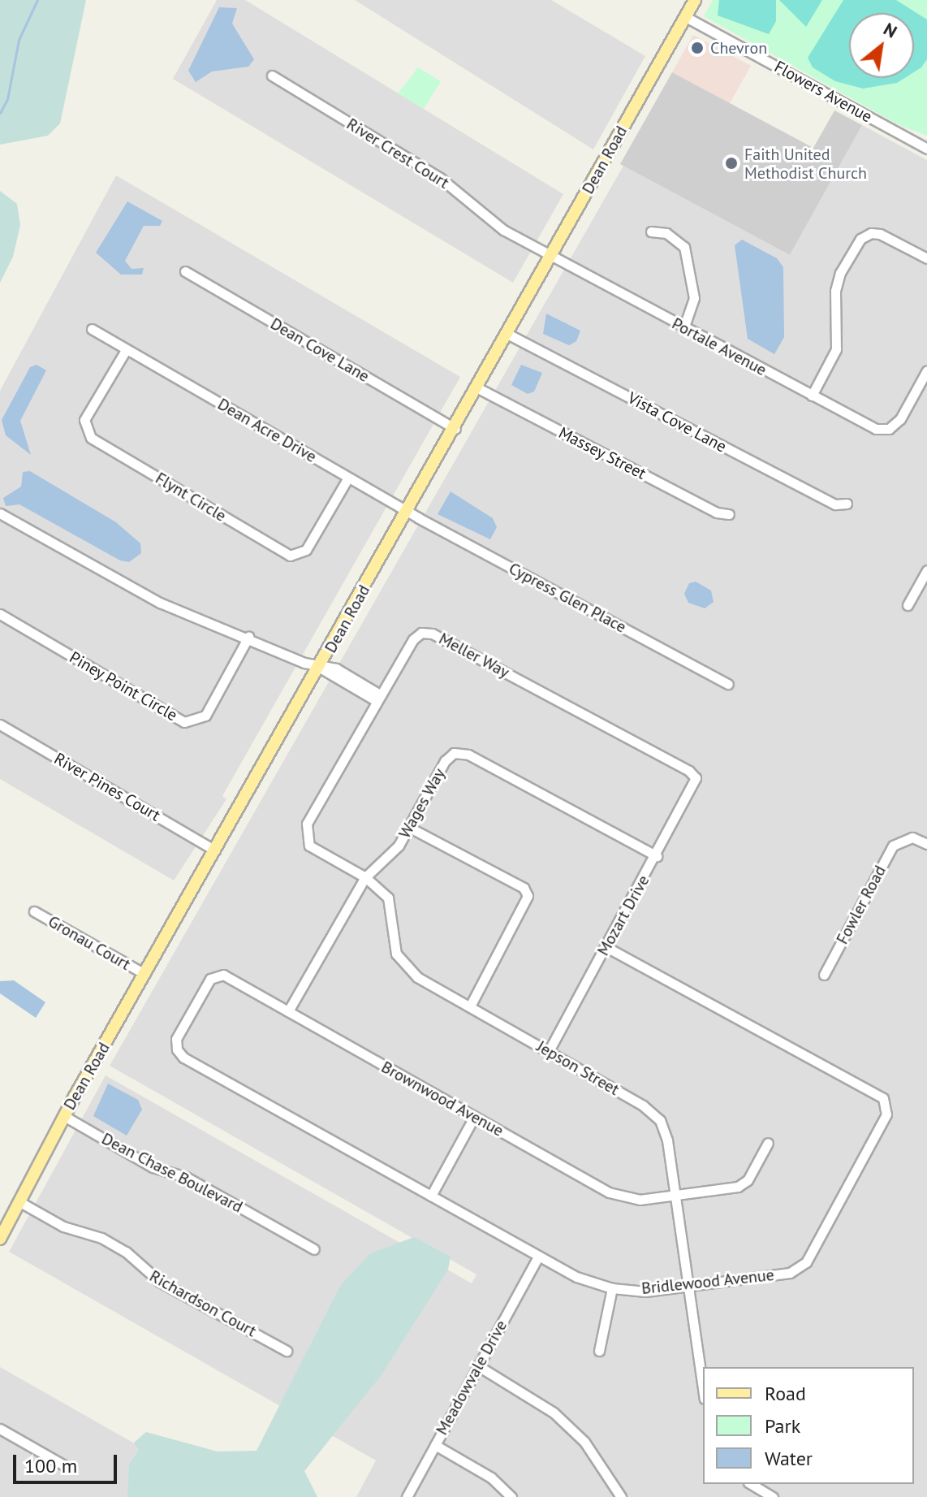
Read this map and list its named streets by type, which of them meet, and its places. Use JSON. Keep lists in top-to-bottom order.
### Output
{
  "streets": {
    "main road": ["Dean Road"],
    "street": [
      "Flowers Avenue",
      "River Crest Court",
      "Portale Avenue",
      "Dean Cove Lane",
      "Vista Cove Lane",
      "Dean Acre Drive",
      "Massey Street",
      "Flynt Circle",
      "Cypress Glen Place",
      "Meller Way",
      "Piney Point Circle",
      "River Pines Court",
      "Wages Way",
      "Fowler Road",
      "Mozart Drive",
      "Gronau Court",
      "Jepson Street",
      "Brownwood Avenue",
      "Dean Chase Boulevard",
      "Bridlewood Avenue",
      "Richardson Court",
      "Meadowvale Drive"
    ]
  },
  "crossings": [
    ["Flowers Avenue", "Dean Road"],
    ["River Crest Court", "Dean Road"],
    ["River Crest Court", "Portale Avenue"],
    ["Dean Road", "Portale Avenue"],
    ["Dean Road", "Dean Cove Lane"],
    ["Dean Road", "Vista Cove Lane"],
    ["Dean Road", "Dean Acre Drive"],
    ["Dean Road", "Massey Street"],
    ["Dean Road", "Cypress Glen Place"],
    ["Dean Road", "River Pines Court"],
    ["Dean Road", "Gronau Court"],
    ["Dean Road", "Dean Chase Boulevard"],
    ["Dean Road", "Richardson Court"],
    ["Dean Acre Drive", "Flynt Circle"],
    ["Dean Acre Drive", "Cypress Glen Place"],
    ["Meller Way", "Mozart Drive"],
    ["Meller Way", "Jepson Street"],
    ["Wages Way", "Mozart Drive"],
    ["Wages Way", "Jepson Street"],
    ["Wages Way", "Brownwood Avenue"],
    ["Mozart Drive", "Jepson Street"],
    ["Mozart Drive", "Bridlewood Avenue"],
    ["Jepson Street", "Brownwood Avenue"],
    ["Jepson Street", "Bridlewood Avenue"],
    ["Brownwood Avenue", "Bridlewood Avenue"],
    ["Bridlewood Avenue", "Meadowvale Drive"]
  ],
  "places": ["Chevron", "Faith United Methodist Church"],
  "legend": ["Road", "Park", "Water"],
  "scale_bar": "100 m",
  "north": "top right"
}
